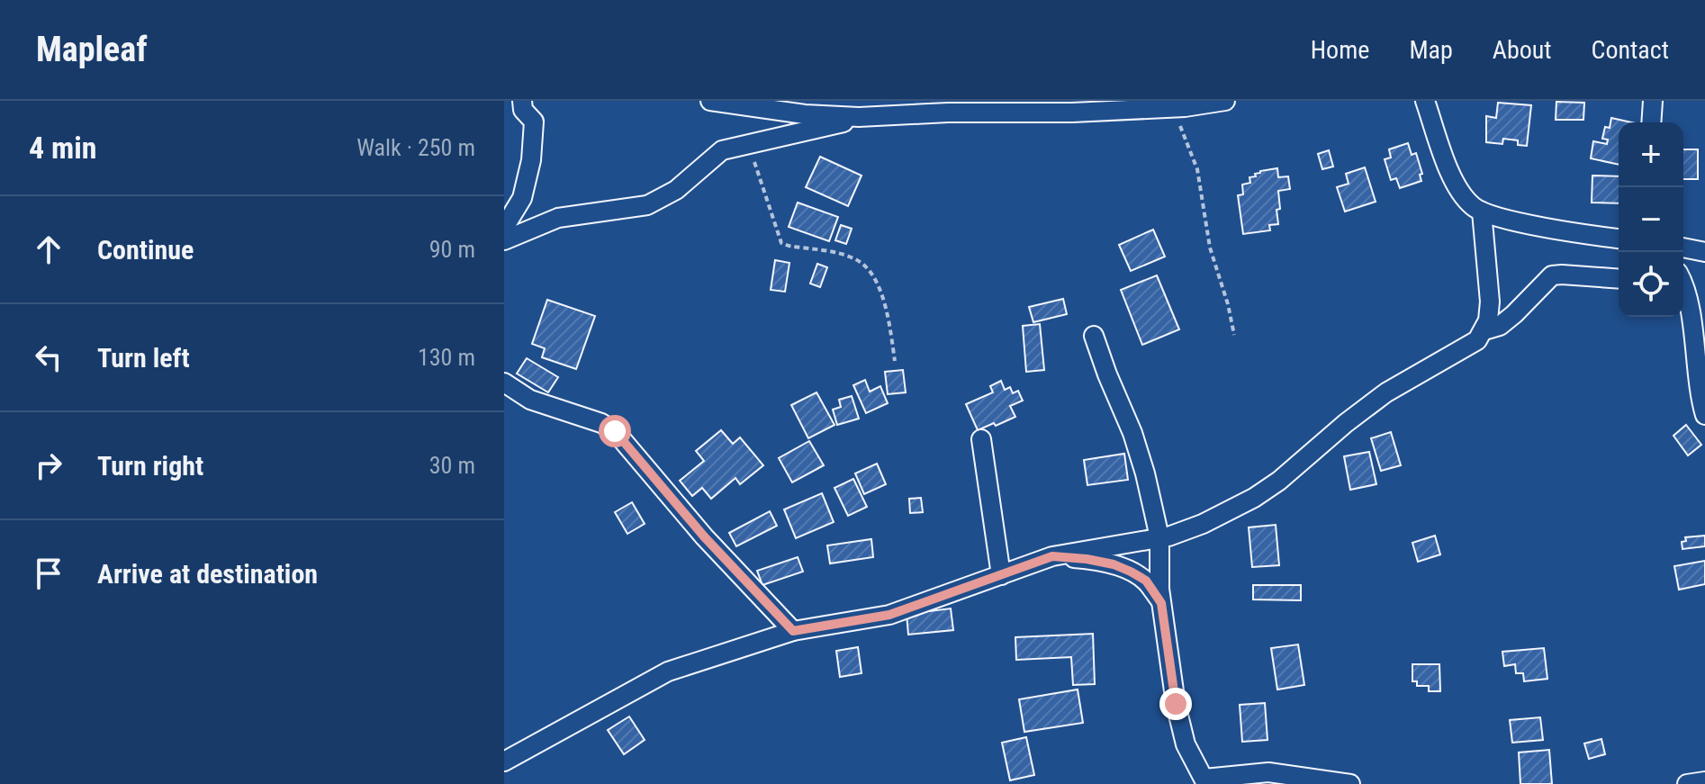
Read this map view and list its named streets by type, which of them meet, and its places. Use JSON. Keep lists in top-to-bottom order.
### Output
{
  "page": {
    "header": "Mapleaf",
    "nav": [
      "Home",
      "Map",
      "About",
      "Contact"
    ],
    "heading": ["4 min", "Walk · 250 m"],
    "map_buttons": ["+", "−"],
    "list": [
      ["Continue", "90 m"],
      ["Turn left", "130 m"],
      ["Turn right", "30 m"],
      "Arrive at destination"
    ]
  }
}
